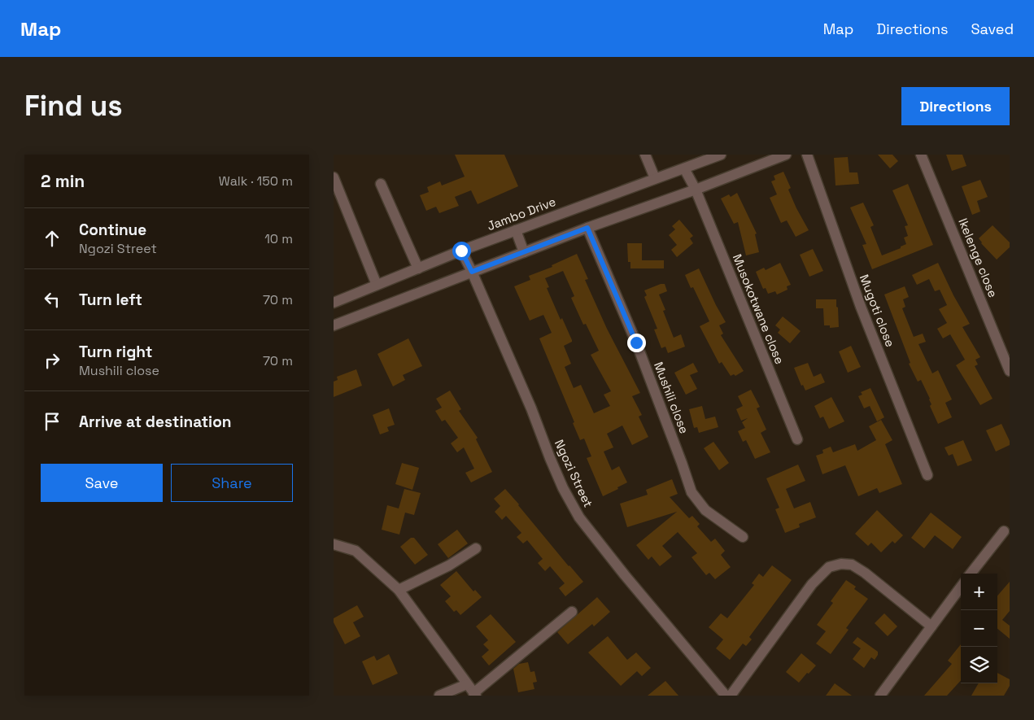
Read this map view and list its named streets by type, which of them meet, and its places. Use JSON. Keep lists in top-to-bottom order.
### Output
{
  "streets": {
    "street": [
      "Jambo Drive",
      "Ikelenge close",
      "Musokotwane close",
      "Mugoti close",
      "Mushili close",
      "Ngozi Street"
    ]
  },
  "crossings": [
    ["Jambo Drive", "Musokotwane close"],
    ["Jambo Drive", "Ngozi Street"]
  ],
  "page": {
    "header": "Map",
    "nav": ["Map", "Directions", "Saved"],
    "buttons": [
      "Directions",
      ["Save", "Share"]
    ],
    "title": "Find us",
    "heading": ["2 min", "Walk · 150 m"],
    "list": [
      ["Continue", "Ngozi Street", "10 m"],
      ["Turn left", "70 m"],
      ["Turn right", "Mushili close", "70 m"],
      "Arrive at destination"
    ],
    "map_buttons": ["+", "−"]
  }
}
